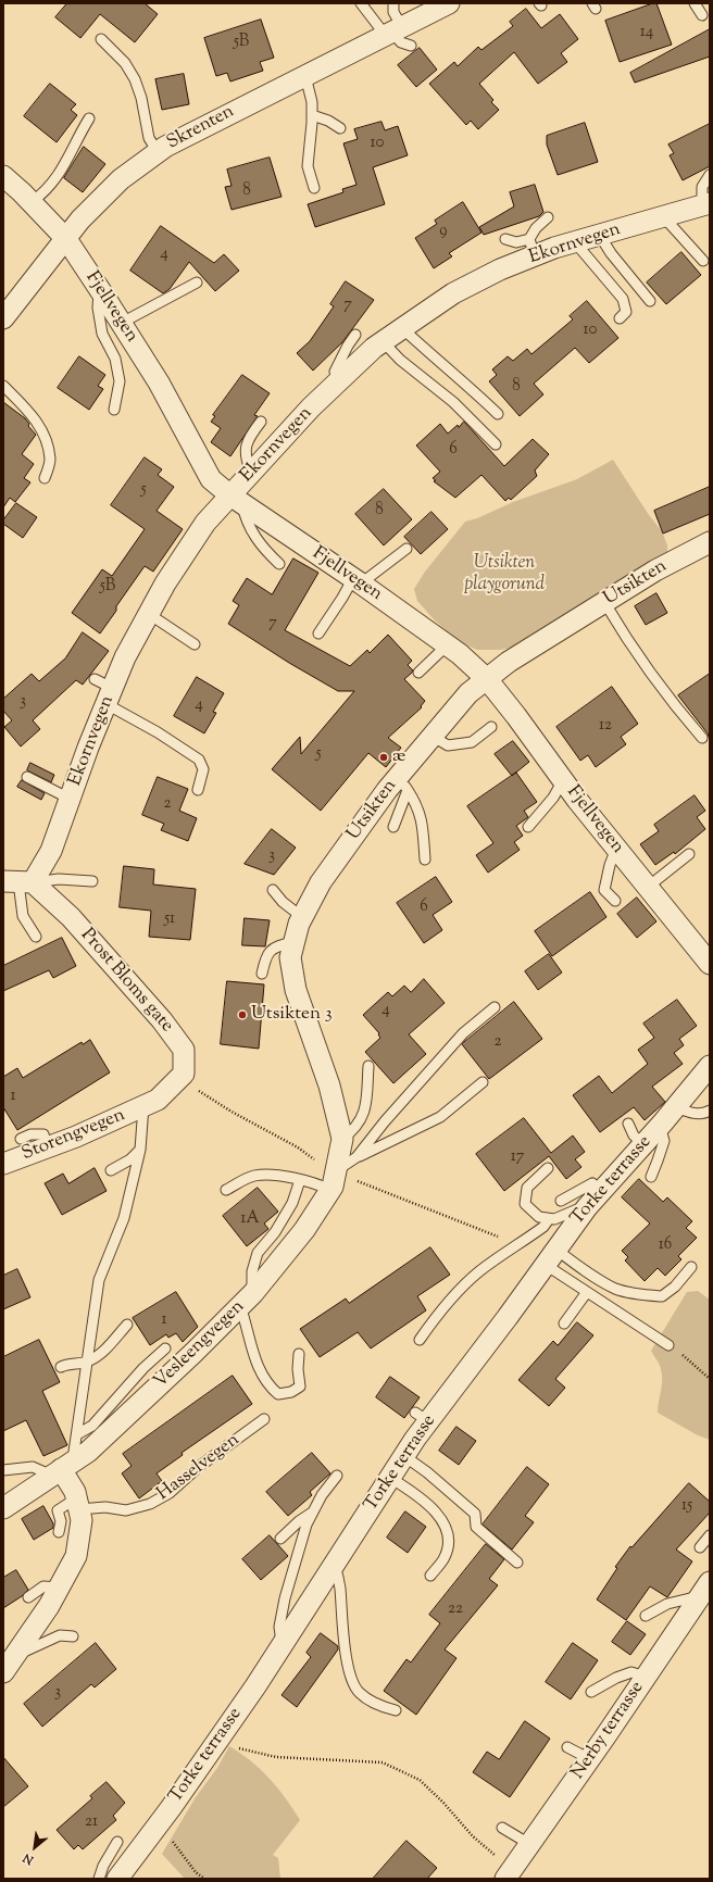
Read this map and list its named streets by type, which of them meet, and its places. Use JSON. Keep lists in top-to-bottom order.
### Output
{
  "streets": {
    "street": [
      "Skrenten",
      "Ekornvegen",
      "Fjellvegen",
      "Utsikten",
      "Prost Bloms gate",
      "Storengvegen",
      "Torke terrasse",
      "Vesleengvegen",
      "Nerby terrasse"
    ],
    "lane": ["Hasselvegen"]
  },
  "crossings": [
    ["Skrenten", "Fjellvegen"],
    ["Ekornvegen", "Fjellvegen"],
    ["Ekornvegen", "Prost Bloms gate"],
    ["Fjellvegen", "Utsikten"],
    ["Utsikten", "Vesleengvegen"],
    ["Prost Bloms gate", "Storengvegen"]
  ],
  "parks": ["Utsikten playgorund"],
  "places": ["æ", "Utsikten 3"],
  "house_numbers": [
    "14",
    "5B",
    "10",
    "8",
    "9",
    "4",
    "7",
    "10",
    "8",
    "6",
    "5",
    "8",
    "5B",
    "7",
    "3",
    "4",
    "12",
    "5",
    "2",
    "3",
    "6",
    "51",
    "4",
    "2",
    "1",
    "17",
    "1A",
    "16",
    "1",
    "15",
    "22",
    "3",
    "21"
  ],
  "north": "bottom left"
}
